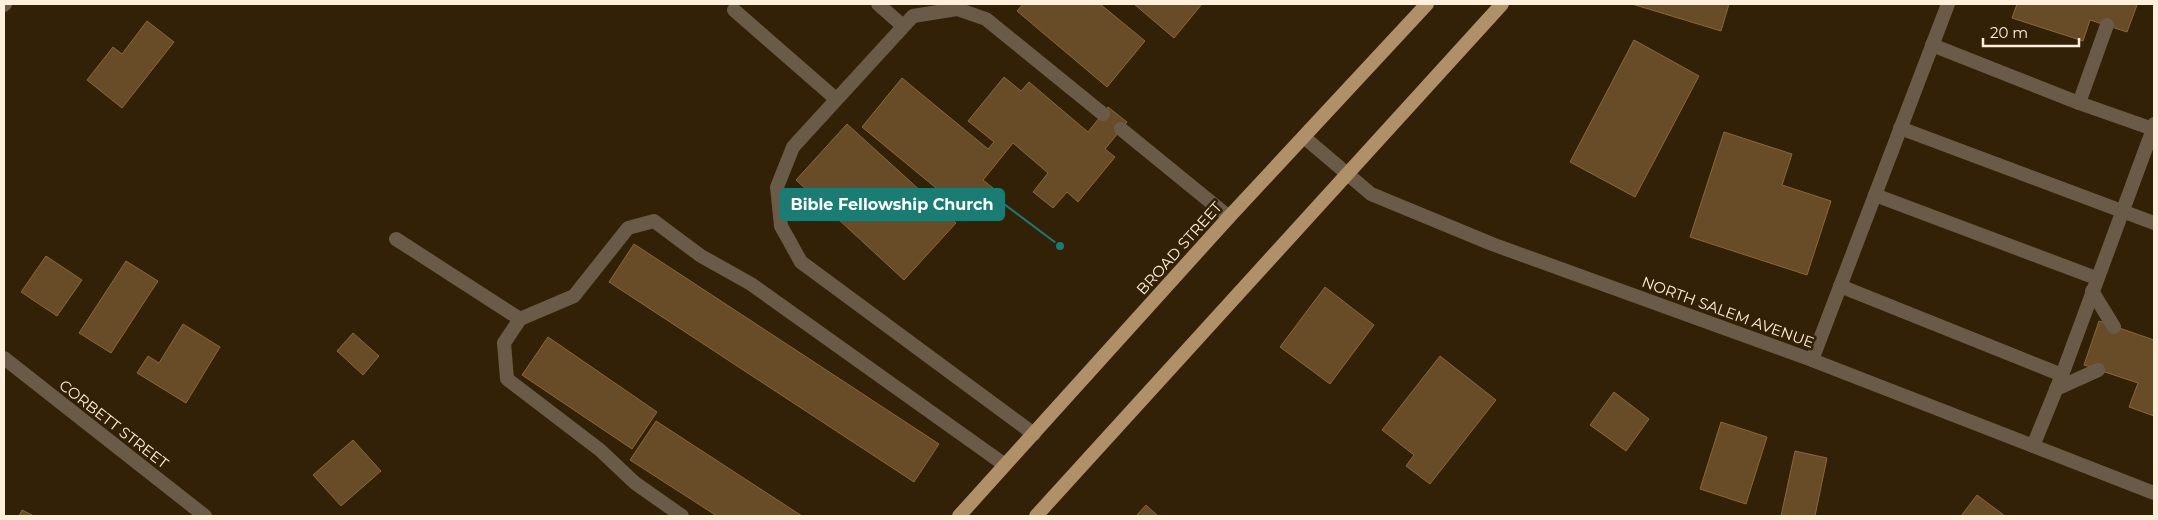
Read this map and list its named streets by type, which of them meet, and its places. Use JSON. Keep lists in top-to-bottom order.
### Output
{
  "streets": {
    "main road": ["BROAD STREET"],
    "street": ["NORTH SALEM AVENUE", "CORBETT STREET"]
  },
  "crossings": [
    ["BROAD STREET", "NORTH SALEM AVENUE"]
  ],
  "places": ["Bible Fellowship Church"],
  "scale_bar": "20 m"
}
